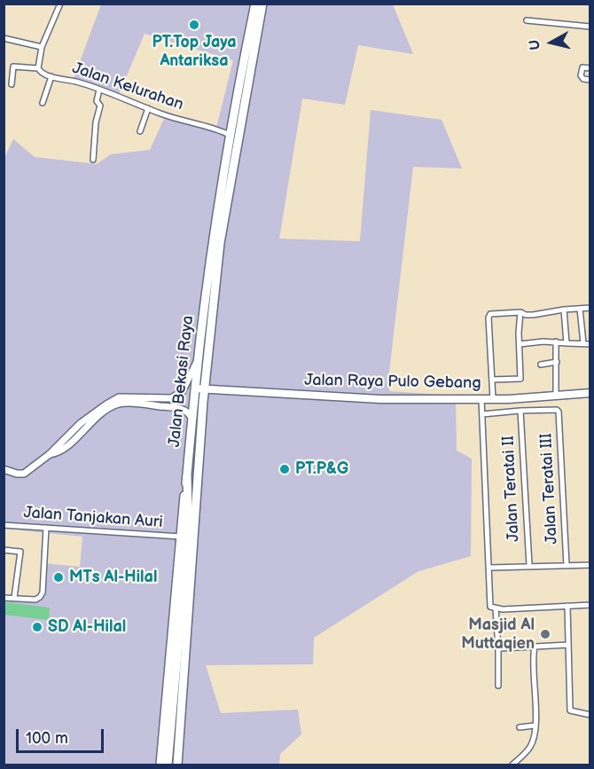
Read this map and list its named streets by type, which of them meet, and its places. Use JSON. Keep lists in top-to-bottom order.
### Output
{
  "streets": {
    "highway": ["Jalan Bekasi Raya"],
    "main road": ["Jalan Raya Pulo Gebang"],
    "street": [
      "Jalan Kelurahan",
      "Jalan Teratai II",
      "Jalan Teratai III",
      "Jalan Tanjakan Auri"
    ]
  },
  "crossings": [
    ["Jalan Kelurahan", "Jalan Bekasi Raya"],
    ["Jalan Bekasi Raya", "Jalan Raya Pulo Gebang"],
    ["Jalan Bekasi Raya", "Jalan Tanjakan Auri"],
    ["Jalan Teratai II", "Jalan Teratai III"]
  ],
  "places": [
    "PT.Top Jaya Antariksa",
    "PT.P&G",
    "MTs Al-Hilal",
    "SD Al-Hilal",
    "Masjid Al Muttaqien"
  ],
  "scale_bar": "100 m",
  "north": "left"
}
